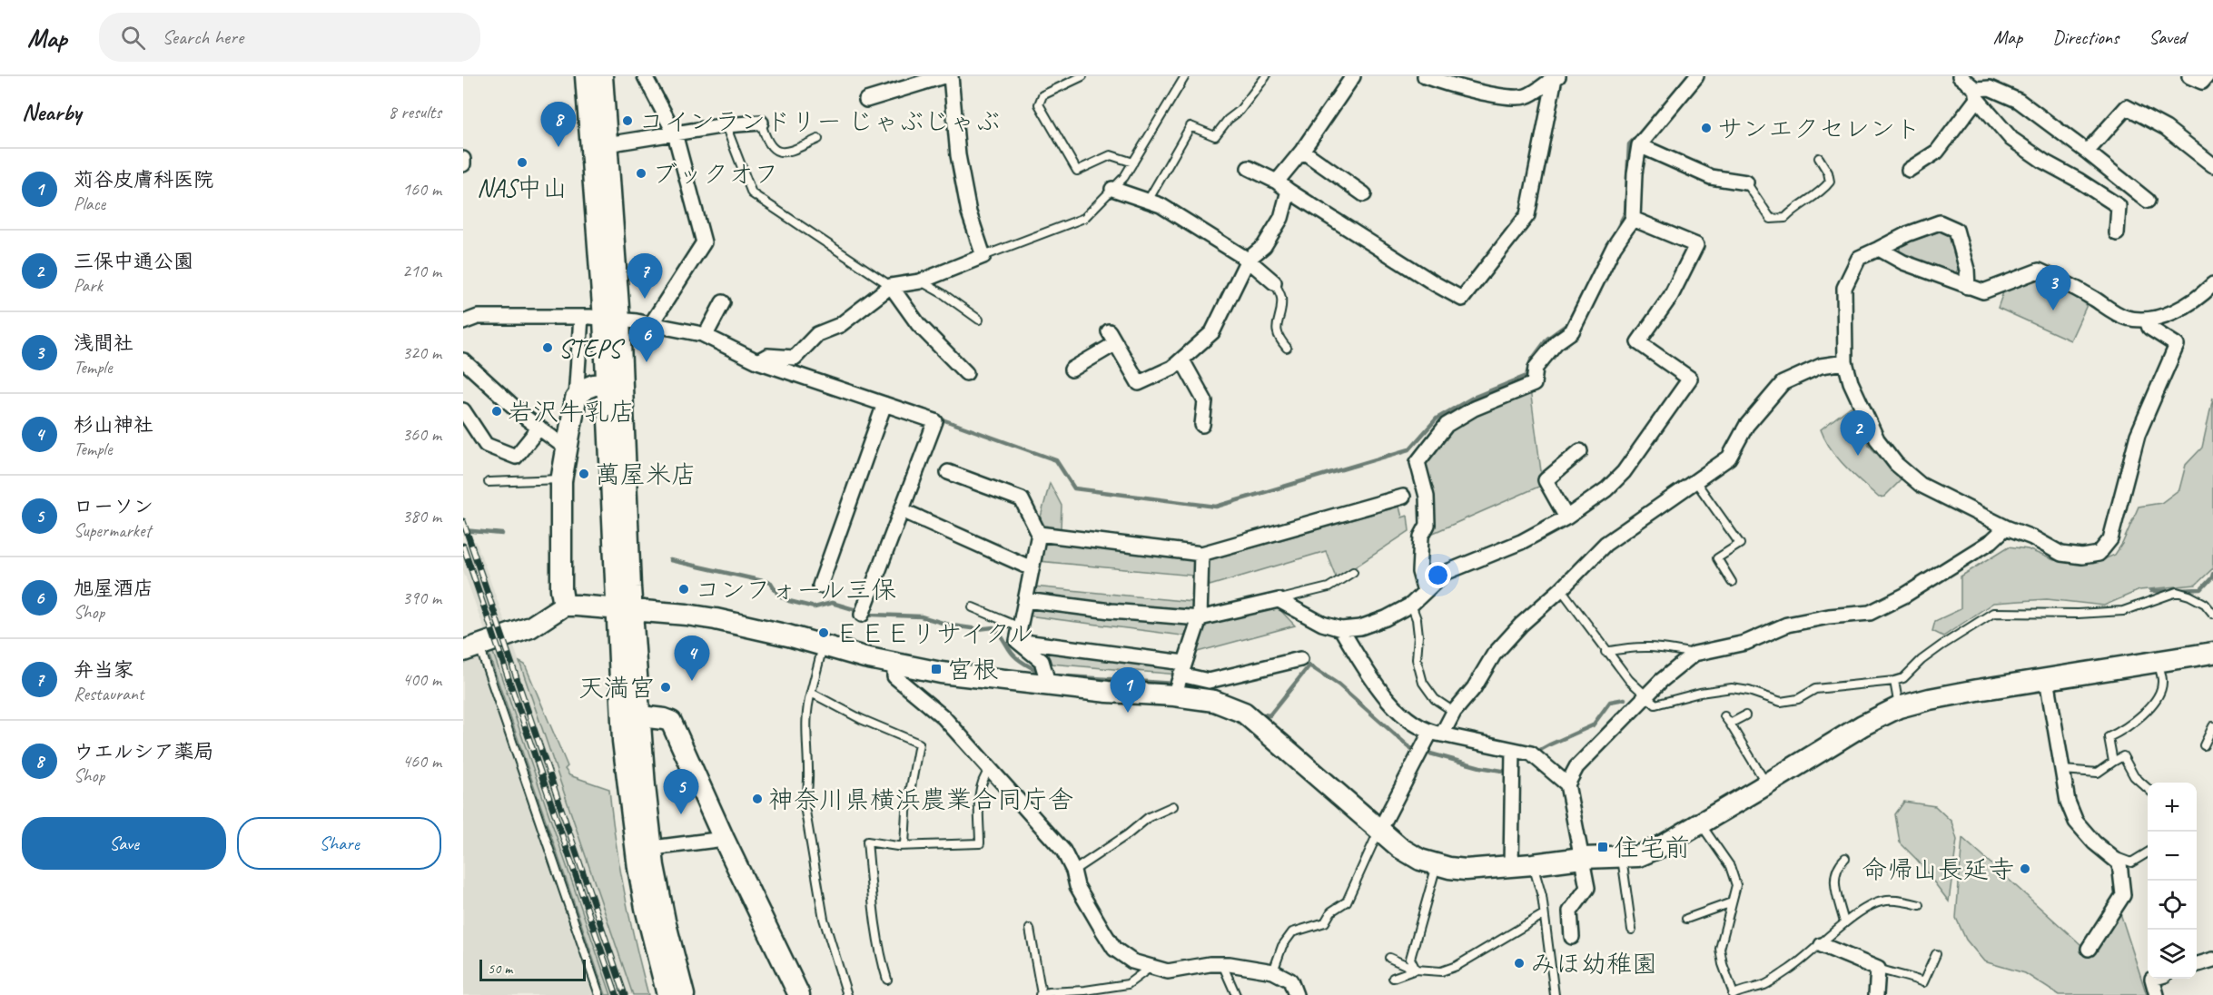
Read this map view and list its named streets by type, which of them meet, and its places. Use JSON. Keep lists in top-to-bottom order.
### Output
{
  "places": {
    "other": [
      "コインランドリー じゃぶじゃぶ",
      "サンエクセレント",
      "NAS中山",
      "ブックオフ",
      "STEPS",
      "岩沢牛乳店",
      "萬屋米店",
      "コンフォール三保",
      "ＥＥＥリサイクル",
      "天満宮",
      "神奈川県横浜農業合同庁舎",
      "命帰山長延寺",
      "みほ幼稚園"
    ],
    "transit": ["宮根", "住宅前"]
  },
  "scale_bar": "50 m",
  "page": {
    "header": "Map",
    "search": "Search here",
    "nav": ["Map", "Directions", "Saved"],
    "heading": ["Nearby", "8 results"],
    "pins": [
      "8",
      "7",
      "3",
      "6",
      "2",
      "4",
      "1",
      "5"
    ],
    "list": [
      {
        "mark": "1",
        "name": "苅谷皮膚科医院",
        "note": "Place",
        "value": "160 m"
      },
      {
        "mark": "2",
        "name": "三保中通公園",
        "note": "Park",
        "value": "210 m"
      },
      {
        "mark": "3",
        "name": "浅間社",
        "note": "Temple",
        "value": "320 m"
      },
      {
        "mark": "4",
        "name": "杉山神社",
        "note": "Temple",
        "value": "360 m"
      },
      {
        "mark": "5",
        "name": "ローソン",
        "note": "Supermarket",
        "value": "380 m"
      },
      {
        "mark": "6",
        "name": "旭屋酒店",
        "note": "Shop",
        "value": "390 m"
      },
      {
        "mark": "7",
        "name": "弁当家",
        "note": "Restaurant",
        "value": "400 m"
      },
      {
        "mark": "8",
        "name": "ウエルシア薬局",
        "note": "Shop",
        "value": "460 m"
      }
    ],
    "map_buttons": ["+", "−"],
    "buttons": ["Save", "Share"],
    "scale": "50 m"
  }
}
